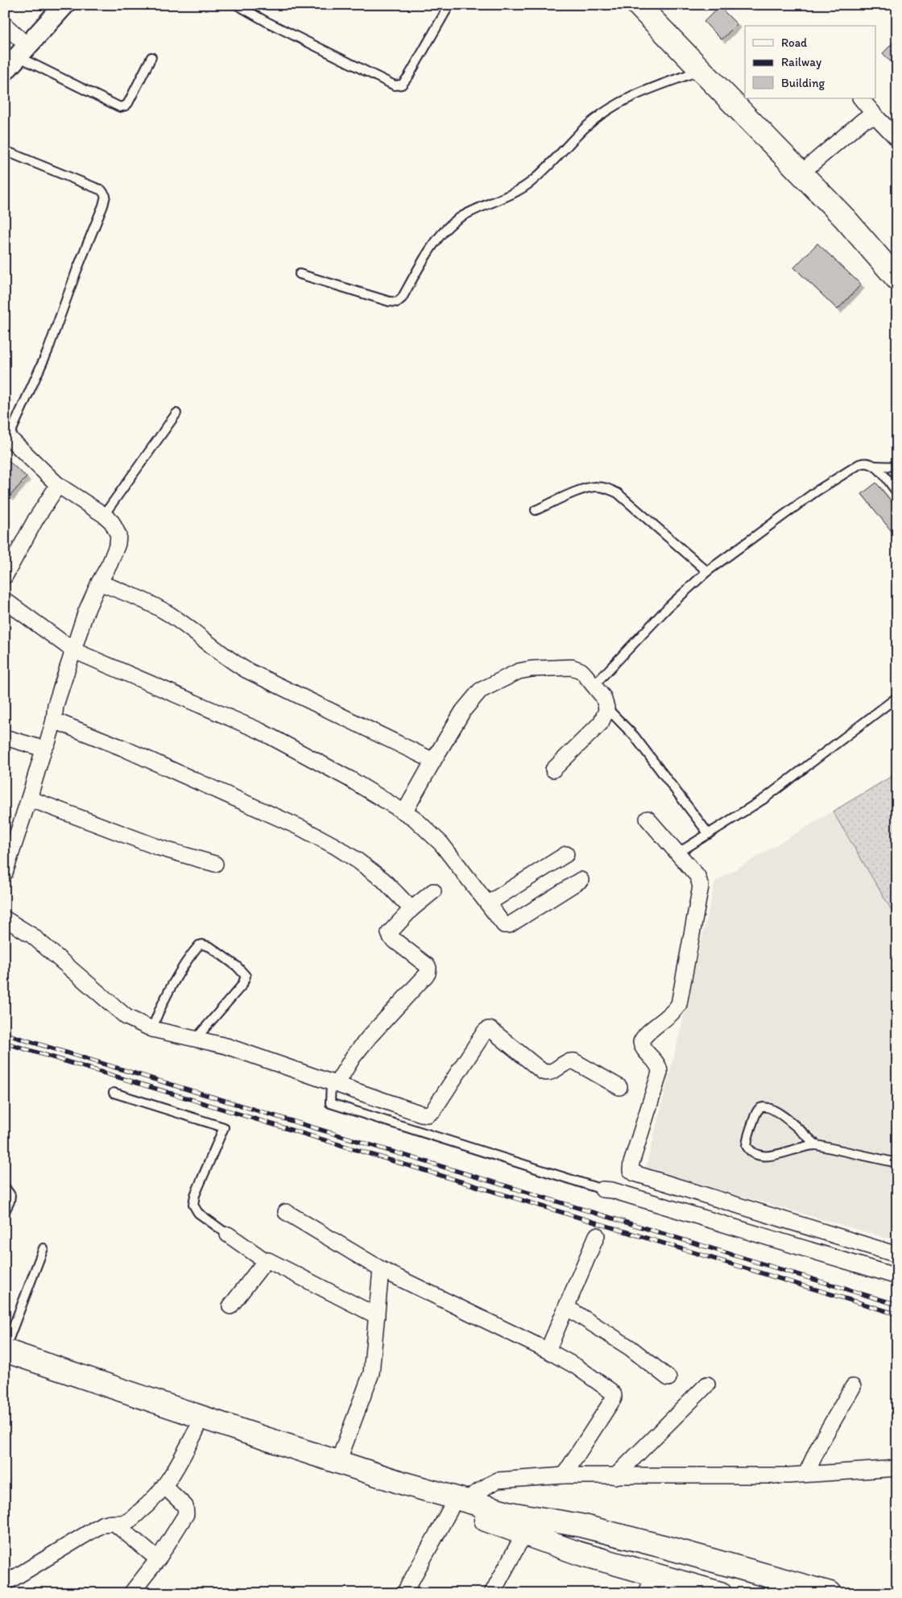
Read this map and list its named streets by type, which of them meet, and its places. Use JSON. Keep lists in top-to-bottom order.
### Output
{
  "legend": ["Road", "Railway", "Building"]
}
